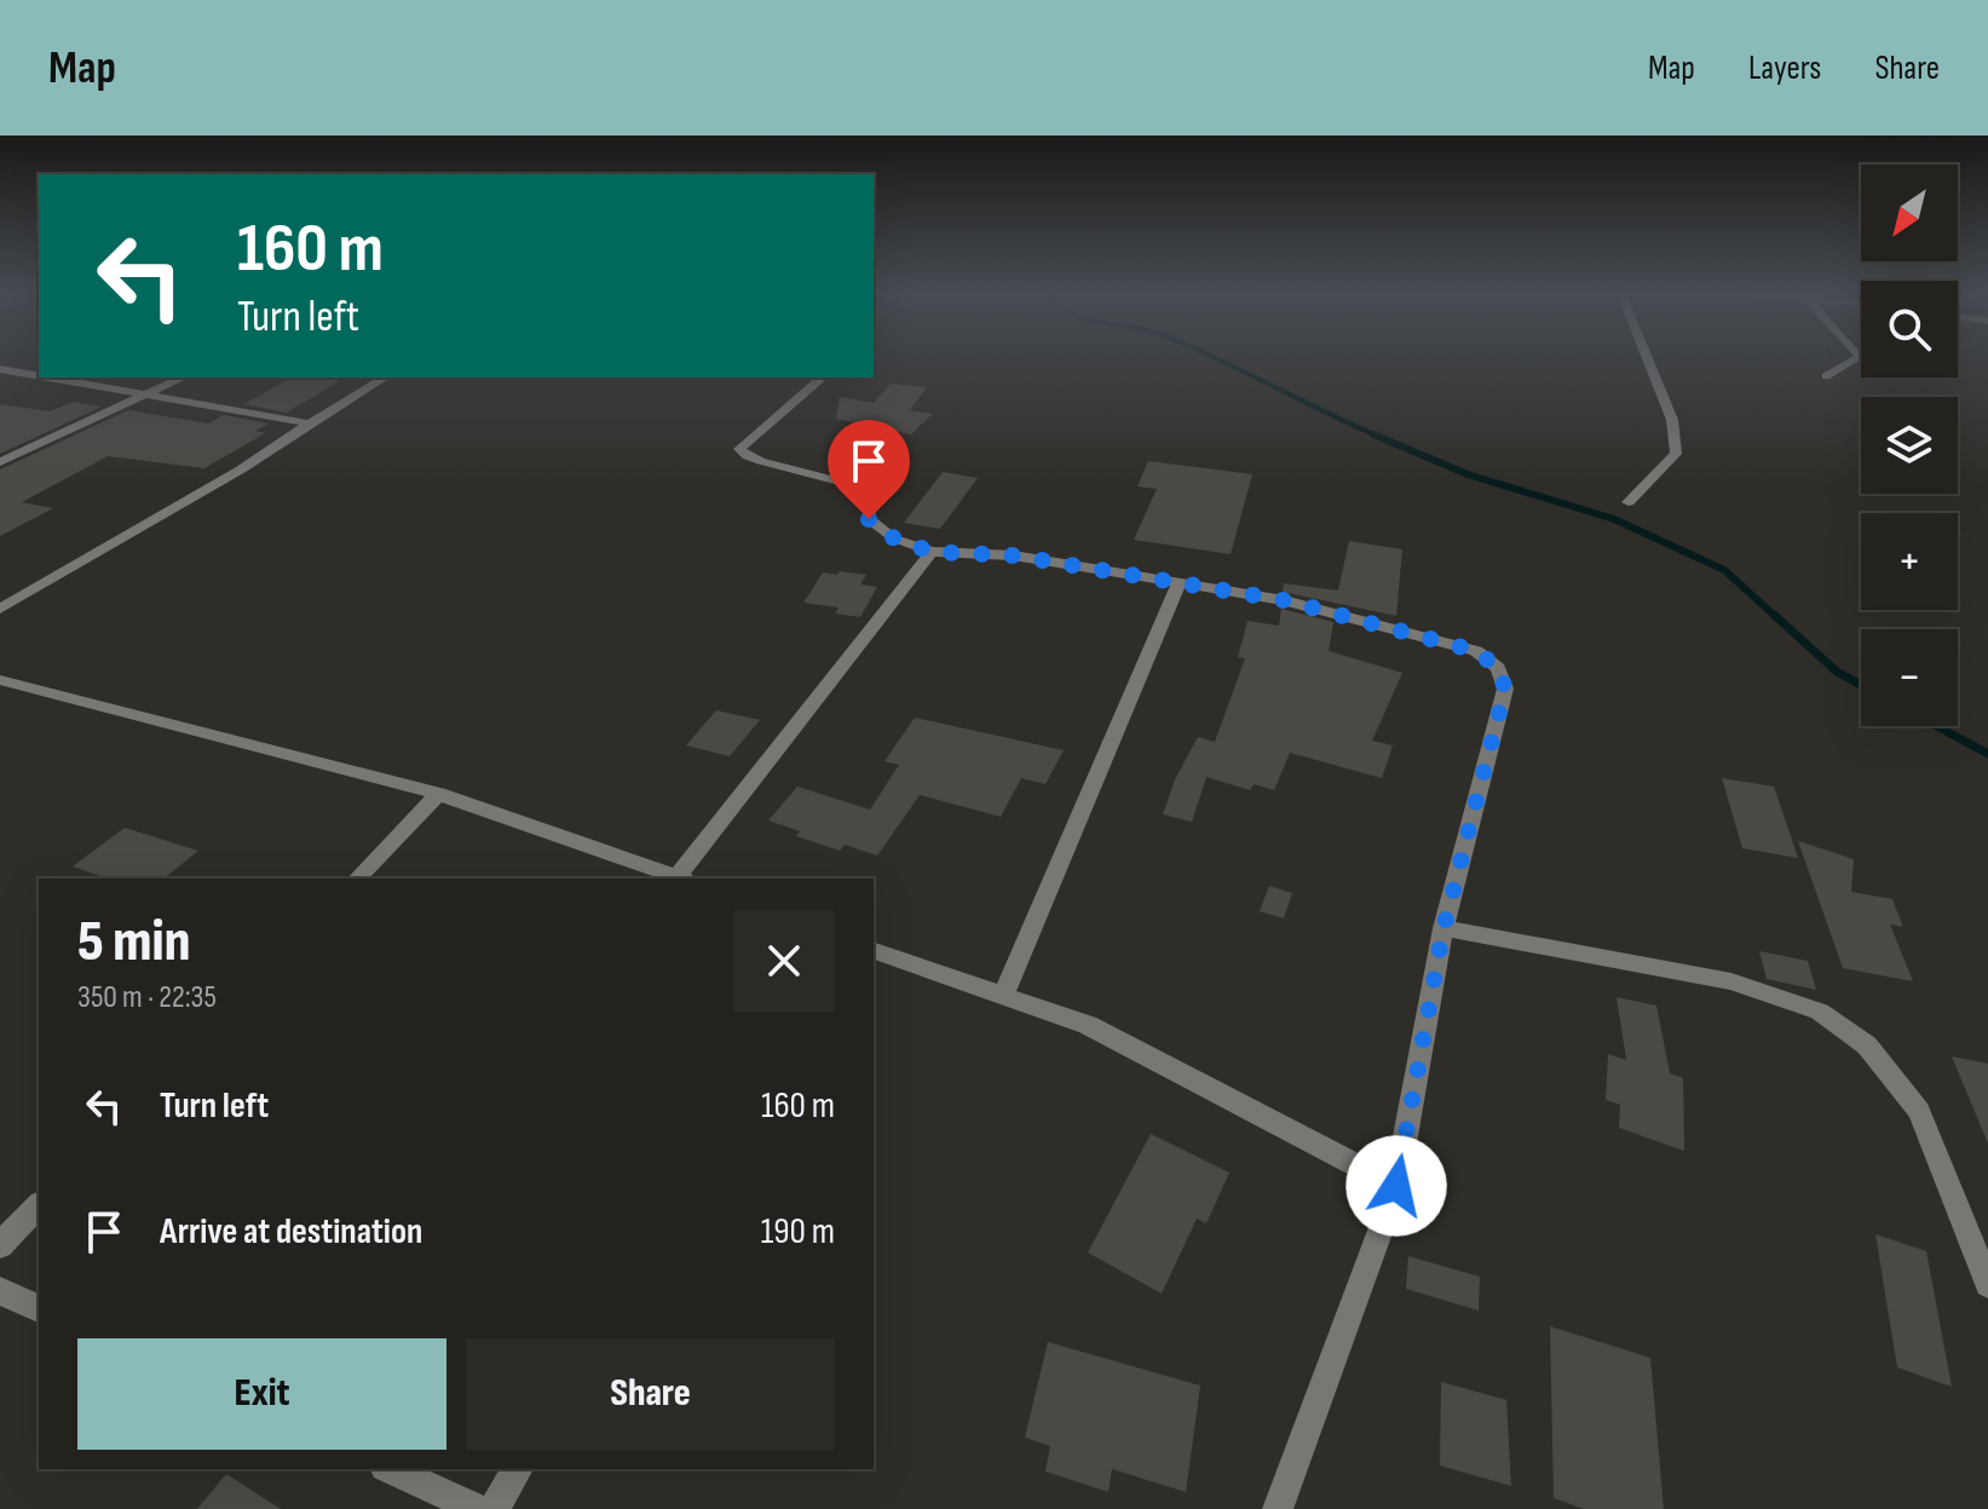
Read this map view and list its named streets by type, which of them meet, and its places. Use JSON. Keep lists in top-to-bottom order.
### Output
{
  "north": "bottom left",
  "page": {
    "header": "Map",
    "nav": ["Map", "Layers", "Share"],
    "map_buttons": ["+", "−"],
    "turn": ["160 m", "Turn left"],
    "heading": ["5 min", "350 m · 22:35"],
    "list": [
      {
        "name": "Turn left",
        "value": "160 m"
      },
      {
        "name": "Arrive at destination",
        "value": "190 m"
      }
    ],
    "buttons": ["Exit", "Share"]
  }
}
